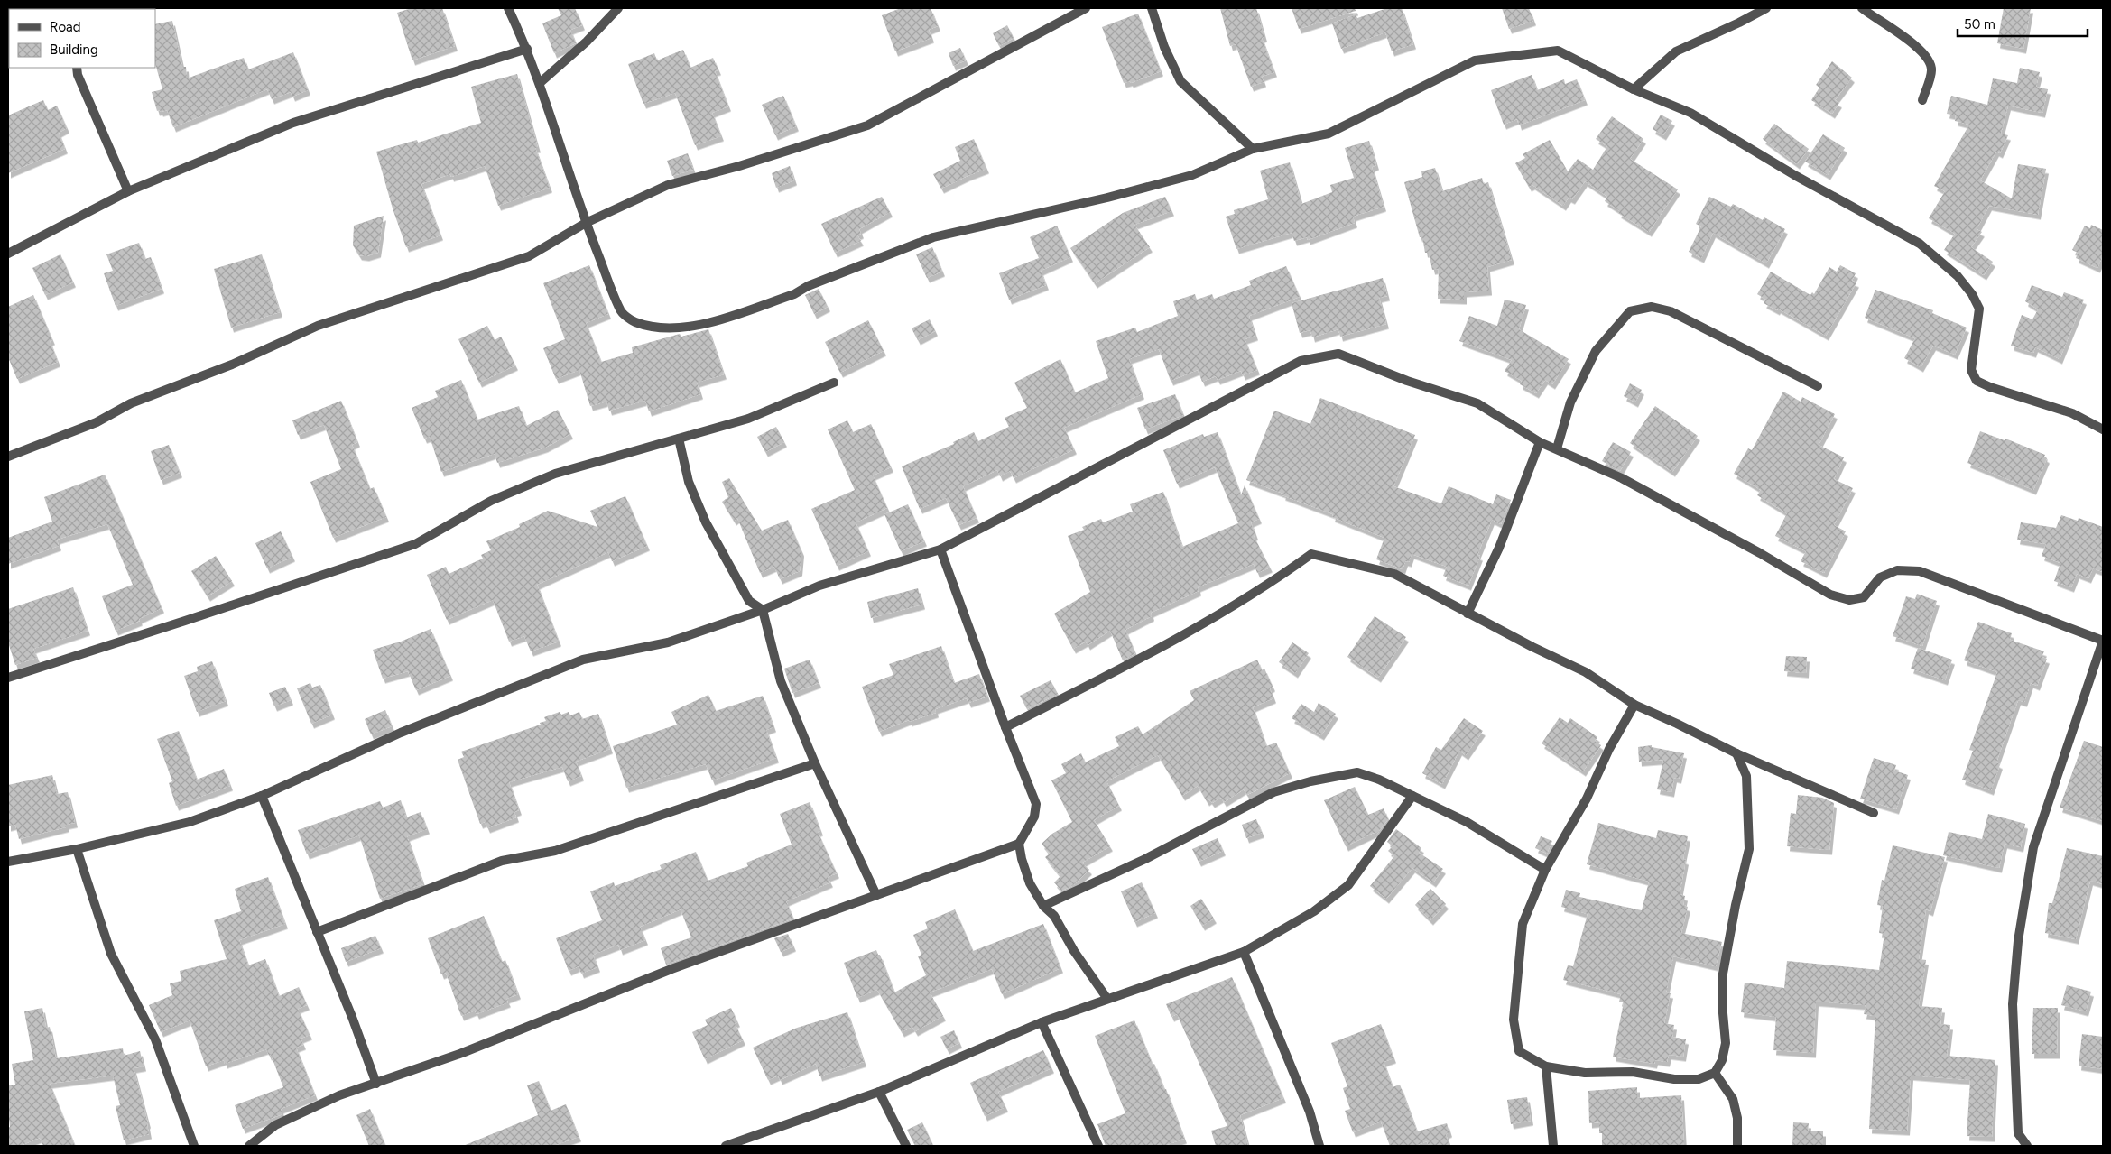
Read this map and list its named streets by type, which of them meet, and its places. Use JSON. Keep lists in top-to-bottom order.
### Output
{
  "legend": ["Road", "Building"],
  "scale_bar": "50 m"
}
